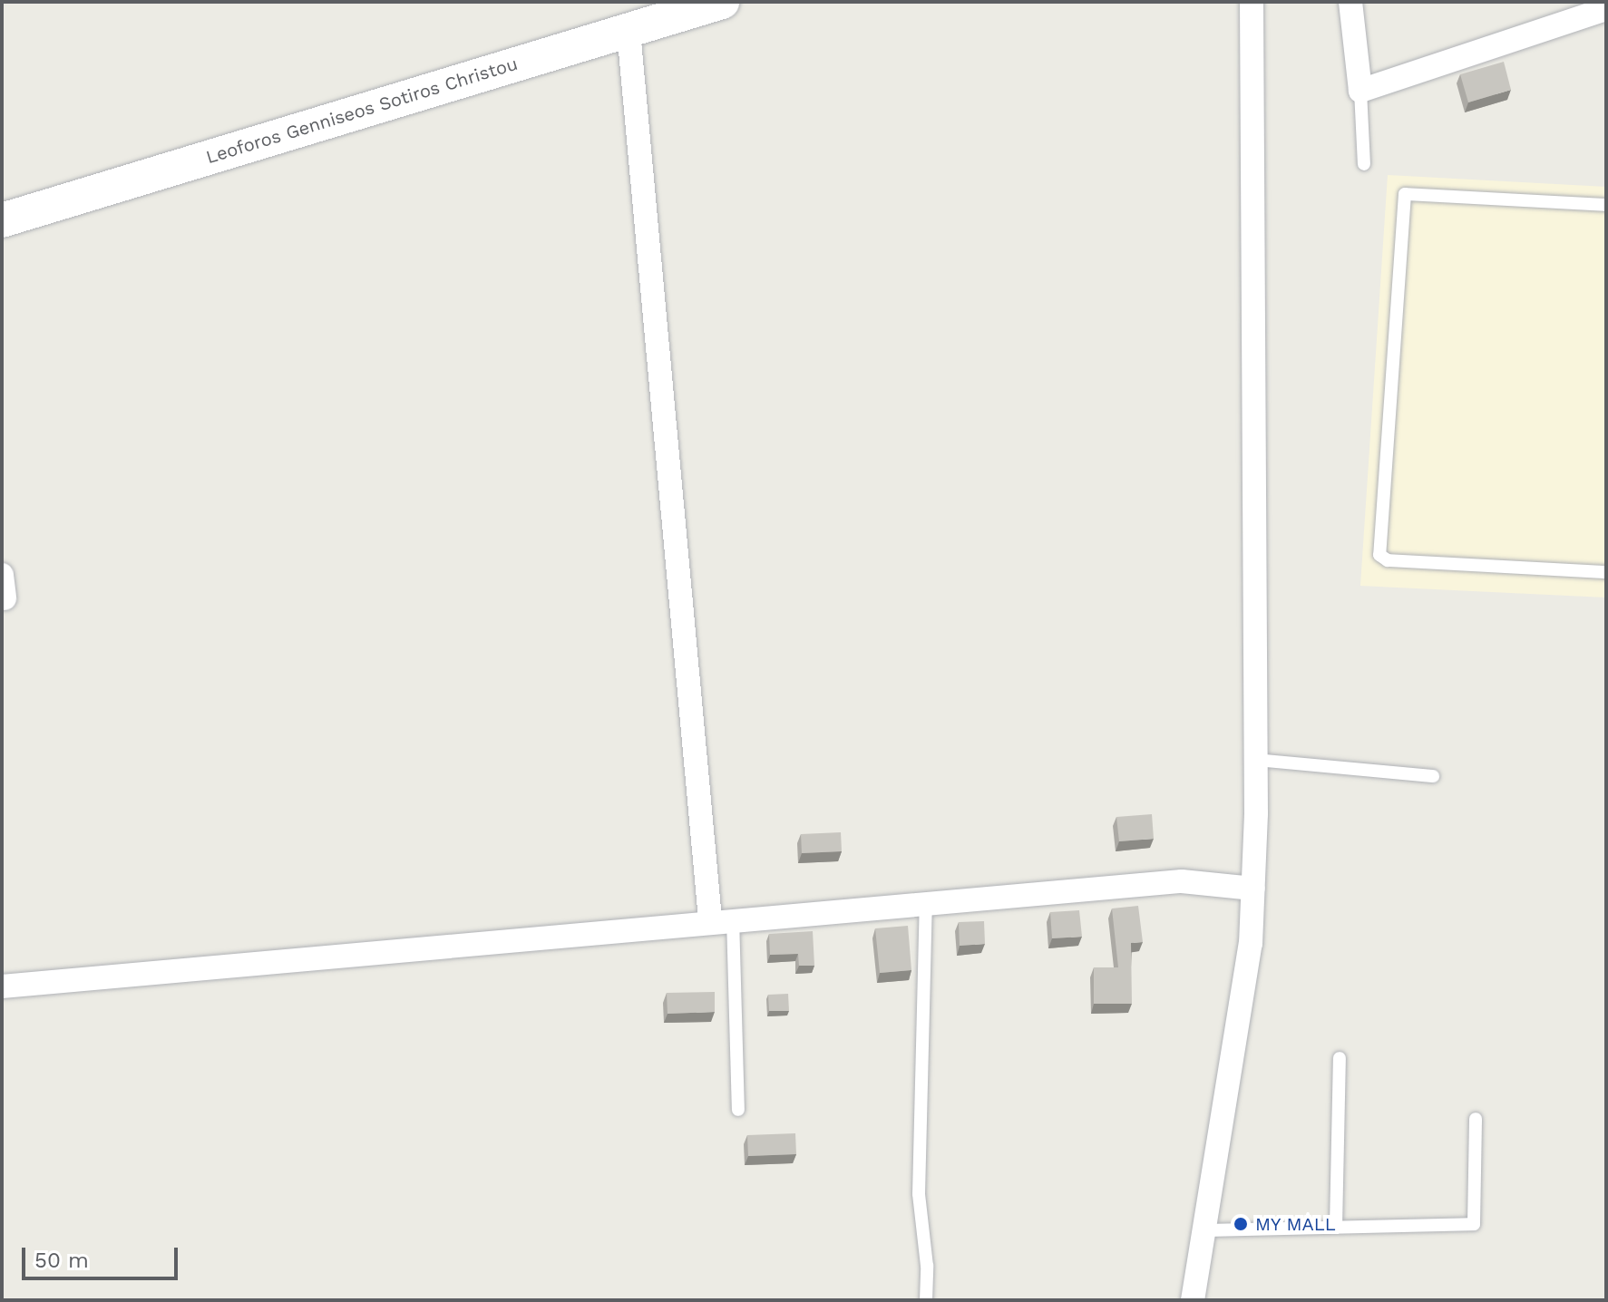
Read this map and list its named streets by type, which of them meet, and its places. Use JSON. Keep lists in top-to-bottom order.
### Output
{
  "streets": {
    "main road": ["Leoforos Genniseos Sotiros Christou"]
  },
  "places": ["MY MALL"],
  "scale_bar": "50 m"
}
